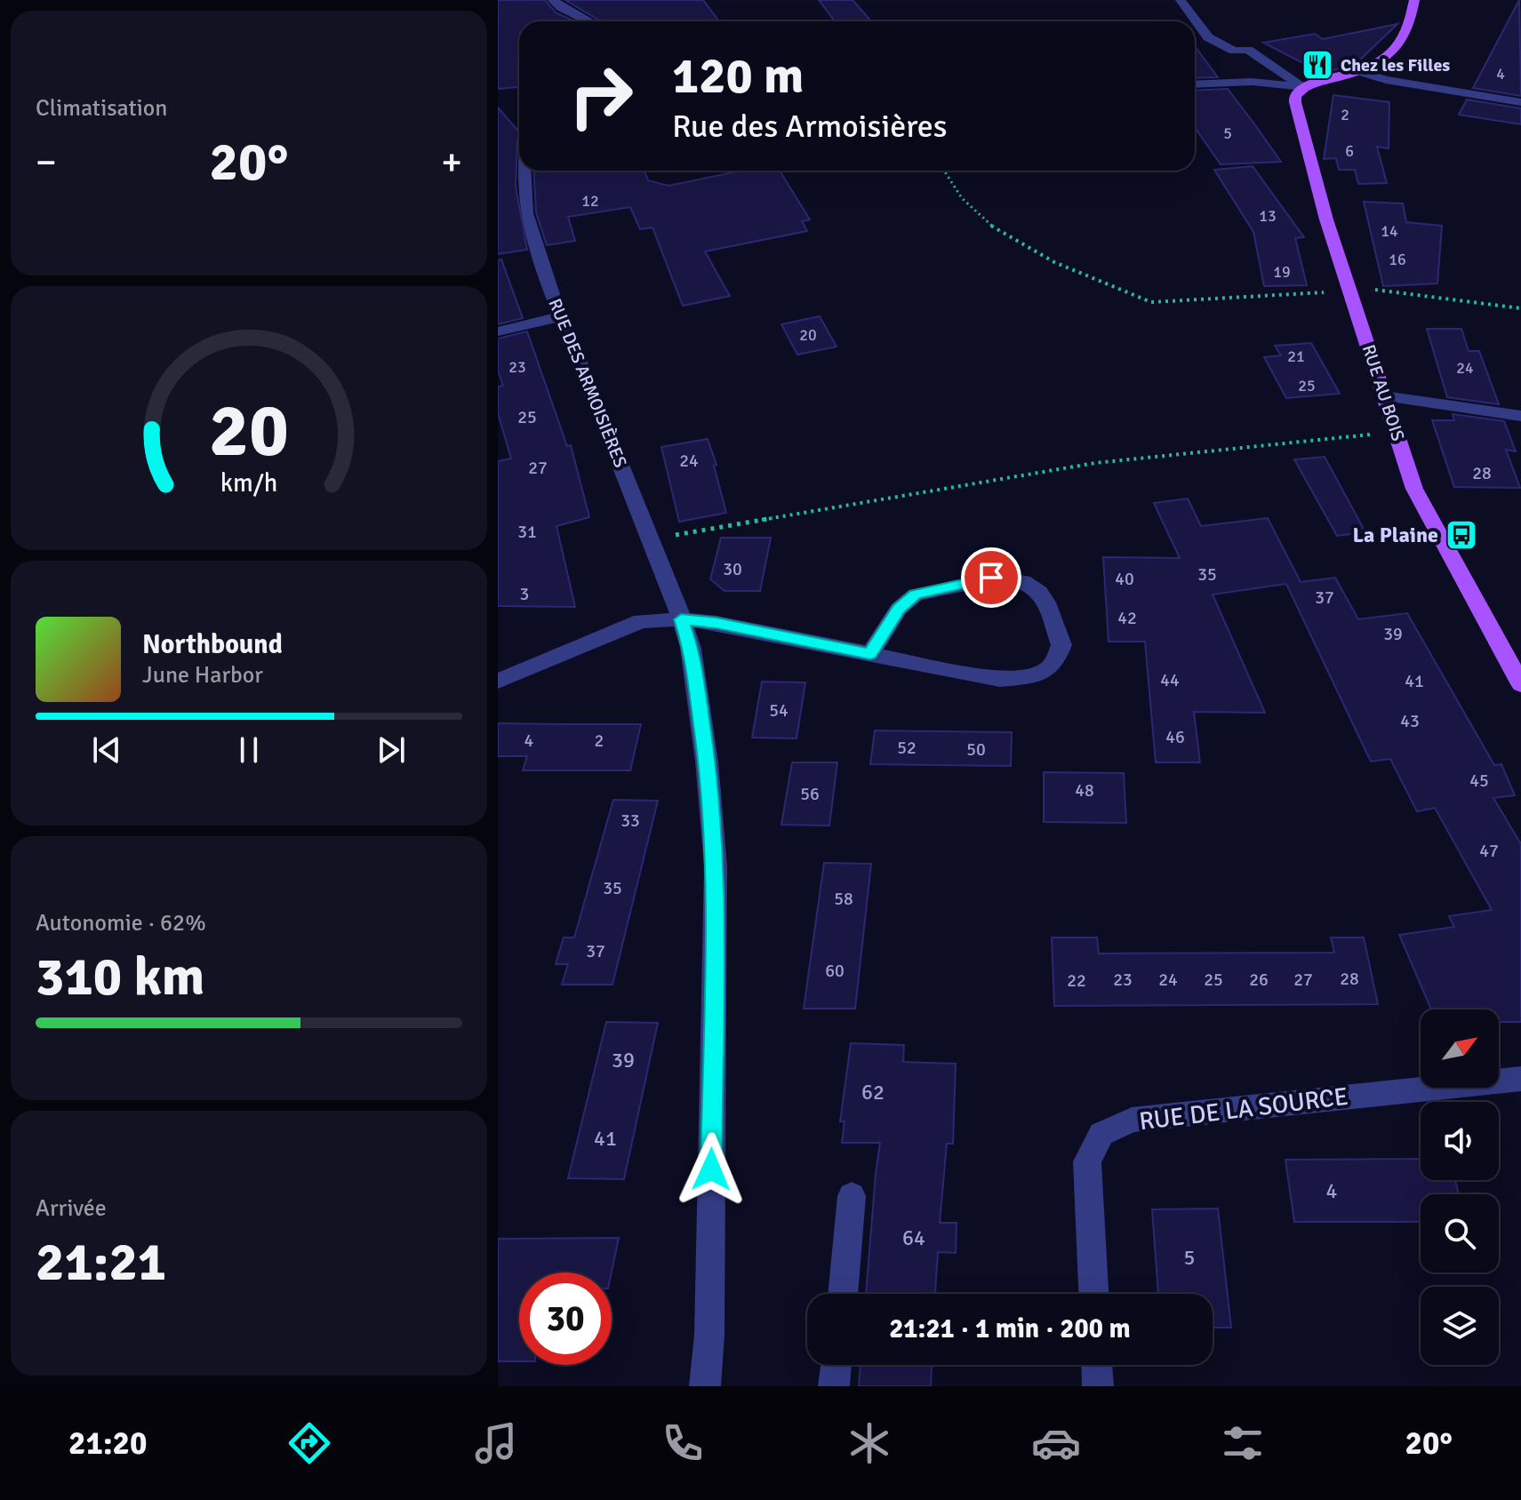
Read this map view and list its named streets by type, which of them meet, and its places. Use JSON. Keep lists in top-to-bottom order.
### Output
{
  "streets": {
    "main road": ["RUE AU BOIS"],
    "street": ["RUE DES ARMOISIÈRES", "RUE DE LA SOURCE"]
  },
  "places": {
    "restaurant": ["Chez les Filles"],
    "bus stop": ["La Plaine"]
  },
  "house_numbers": [
    "4",
    "2",
    "5",
    "6",
    "12",
    "13",
    "14",
    "16",
    "19",
    "20",
    "21",
    "23",
    "24",
    "25",
    "25",
    "24",
    "27",
    "28",
    "31",
    "30",
    "35",
    "40",
    "3",
    "37",
    "42",
    "39",
    "44",
    "41",
    "54",
    "43",
    "46",
    "4",
    "2",
    "52",
    "50",
    "45",
    "48",
    "56",
    "33",
    "47",
    "35",
    "58",
    "37",
    "60",
    "28",
    "23",
    "24",
    "25",
    "26",
    "27",
    "22",
    "39",
    "62",
    "41",
    "4",
    "64",
    "5"
  ],
  "north": "top right",
  "page": {
    "tile": [
      "Climatisation",
      ["Autonomie · 62%", "310 km"],
      ["Arrivée", "21:21"]
    ],
    "turn": ["120 m", "Rue des Armoisières"],
    "heat": ["−", "20°", "+"],
    "song": ["Northbound", "June Harbor"],
    "limit": "30",
    "trip": "21:21 · 1 min · 200 m",
    "tabs": ["21:20", "20°"],
    "gauge": ["20", "km/h"]
  }
}
